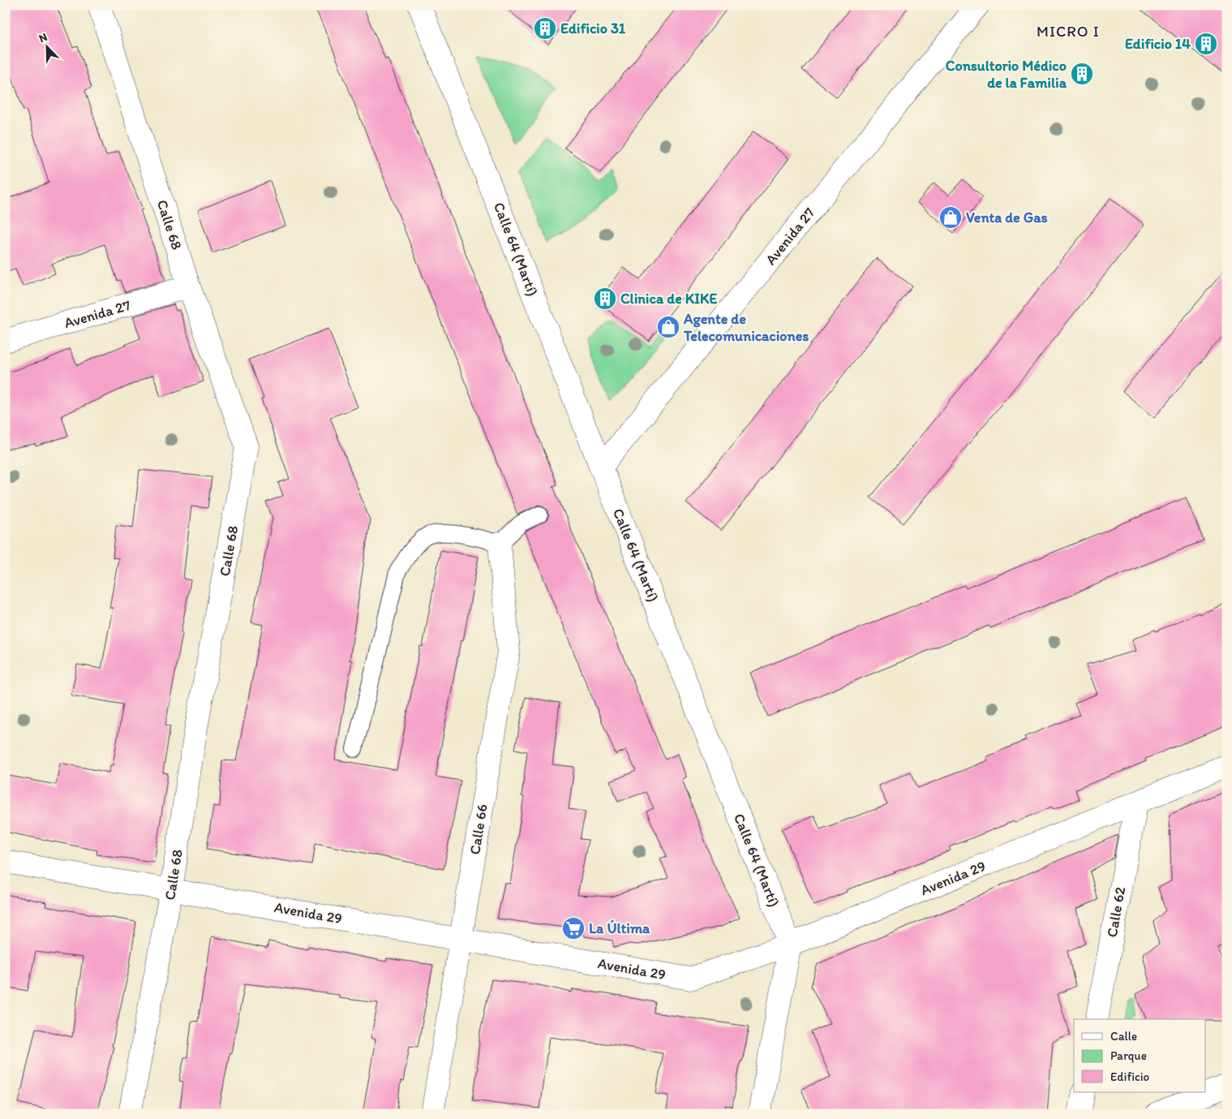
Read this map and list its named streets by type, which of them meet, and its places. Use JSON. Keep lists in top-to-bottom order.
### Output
{
  "streets": {
    "street": [
      "Calle 68",
      "Avenida 27",
      "Calle 64 (Martí)",
      "Calle 66",
      "Avenida 29",
      "Calle 62"
    ]
  },
  "crossings": [
    ["Calle 68", "Avenida 27"],
    ["Calle 68", "Avenida 29"],
    ["Avenida 27", "Calle 64 (Martí)"],
    ["Calle 64 (Martí)", "Avenida 29"],
    ["Calle 66", "Avenida 29"],
    ["Avenida 29", "Calle 62"]
  ],
  "districts": ["MICRO I"],
  "places": {
    "building": [
      "Edificio 31",
      "Edificio 14",
      "Consultorio Médico de la Familia",
      "Clinica de KIKE"
    ],
    "shop": ["Venta de Gas", "Agente de Telecomunicaciones"],
    "supermarket": ["La Última"]
  },
  "legend": ["Calle", "Parque", "Edificio"],
  "north": "top left"
}
